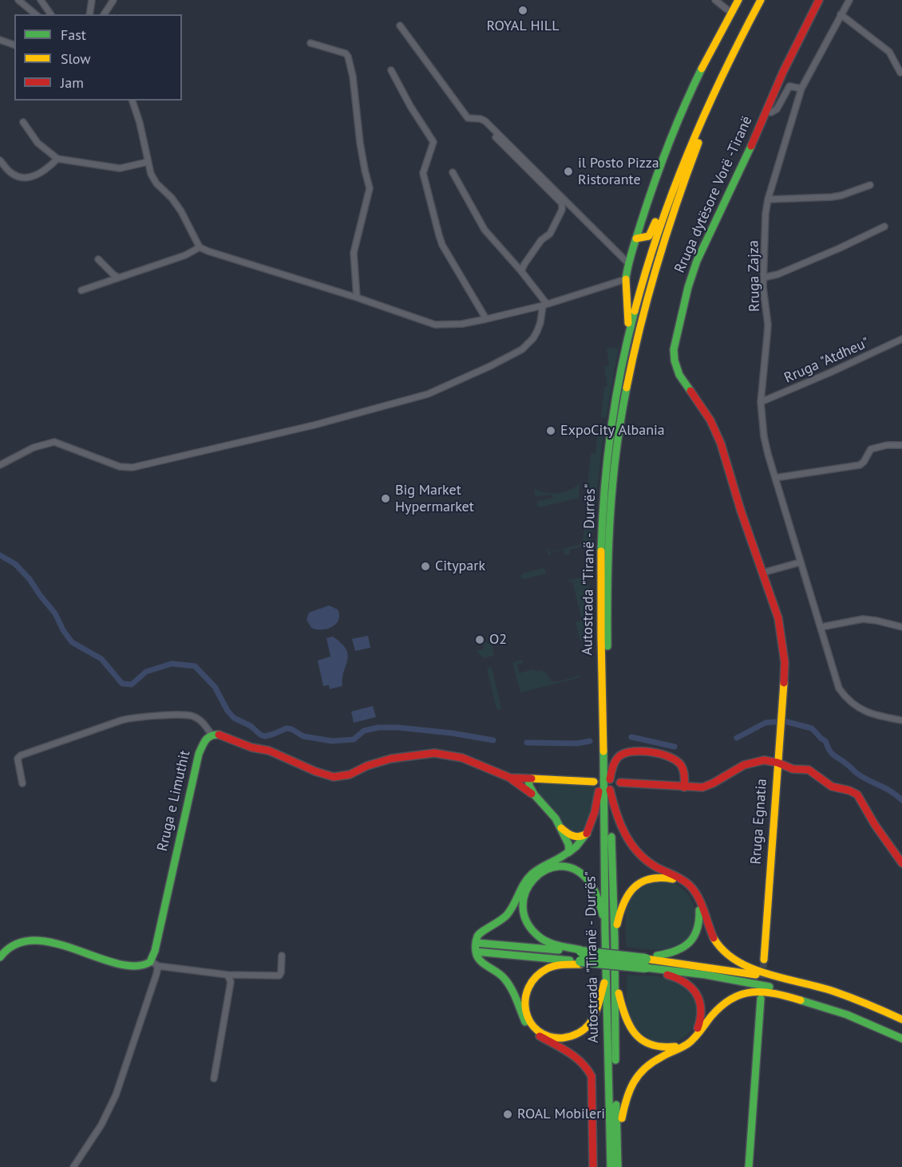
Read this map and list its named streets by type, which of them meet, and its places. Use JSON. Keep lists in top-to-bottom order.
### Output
{
  "streets": {
    "main road": [
      "Rruga dytësore Vorë -Tiranë",
      "Autostrada \"Tiranë - Durrës\"",
      "Rruga e Limuthit",
      "Rruga Egnatia"
    ],
    "street": ["Rruga Zajza", "Rruga \"Atdheu\""]
  },
  "crossings": [
    ["Rruga dytësore Vorë -Tiranë", "Rruga Egnatia"],
    ["Rruga Zajza", "Rruga \"Atdheu\""]
  ],
  "places": [
    "ROYAL HILL",
    "il Posto Pizza Ristorante",
    "ExpoCity Albania",
    "Big Market Hypermarket",
    "Citypark",
    "O2",
    "ROAL Mobileri"
  ],
  "legend": ["Fast", "Slow", "Jam"]
}
